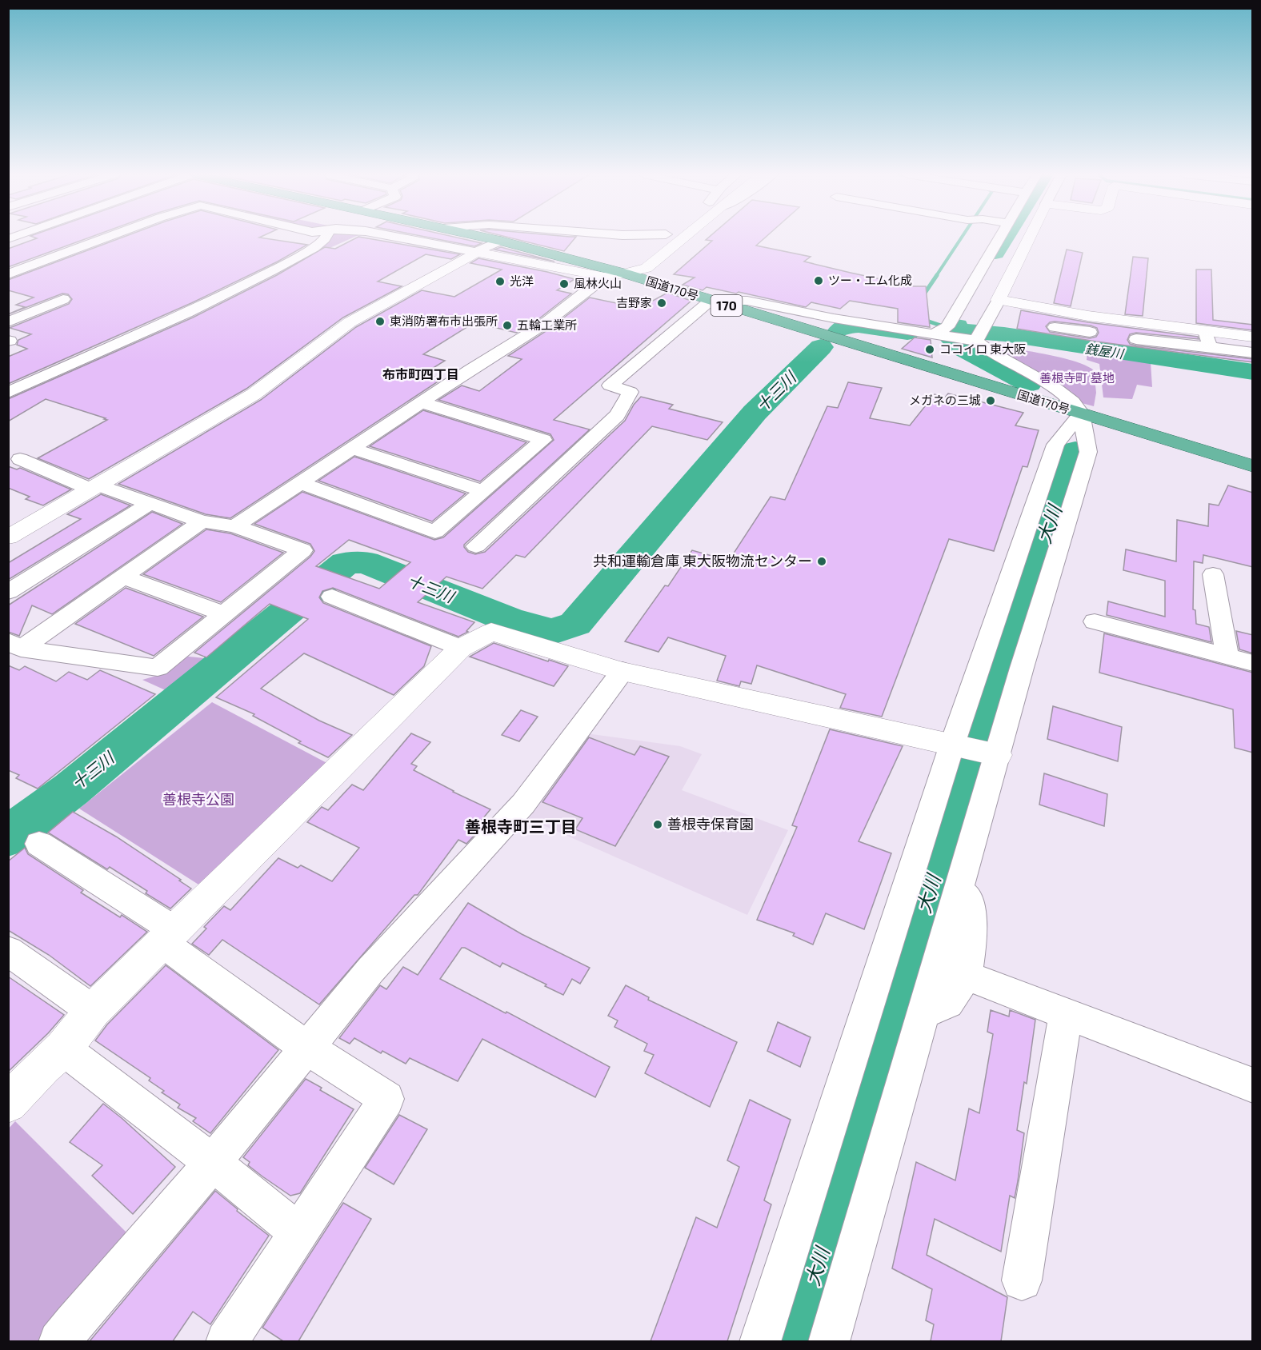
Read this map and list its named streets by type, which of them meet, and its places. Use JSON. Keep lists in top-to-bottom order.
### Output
{
  "streets": {
    "highway": ["国道170号", "170"]
  },
  "districts": ["布市町四丁目", "善根寺町三丁目"],
  "water": ["銭屋川", "十三川", "大川"],
  "parks": ["善根寺町 墓地", "善根寺公園"],
  "places": [
    "ツー・エム化成",
    "光洋",
    "風林火山",
    "吉野家",
    "東消防署布市出張所",
    "五輪工業所",
    "ココイロ 東大阪",
    "メガネの三城",
    "共和運輸倉庫 東大阪物流センター",
    "善根寺保育園"
  ]
}
